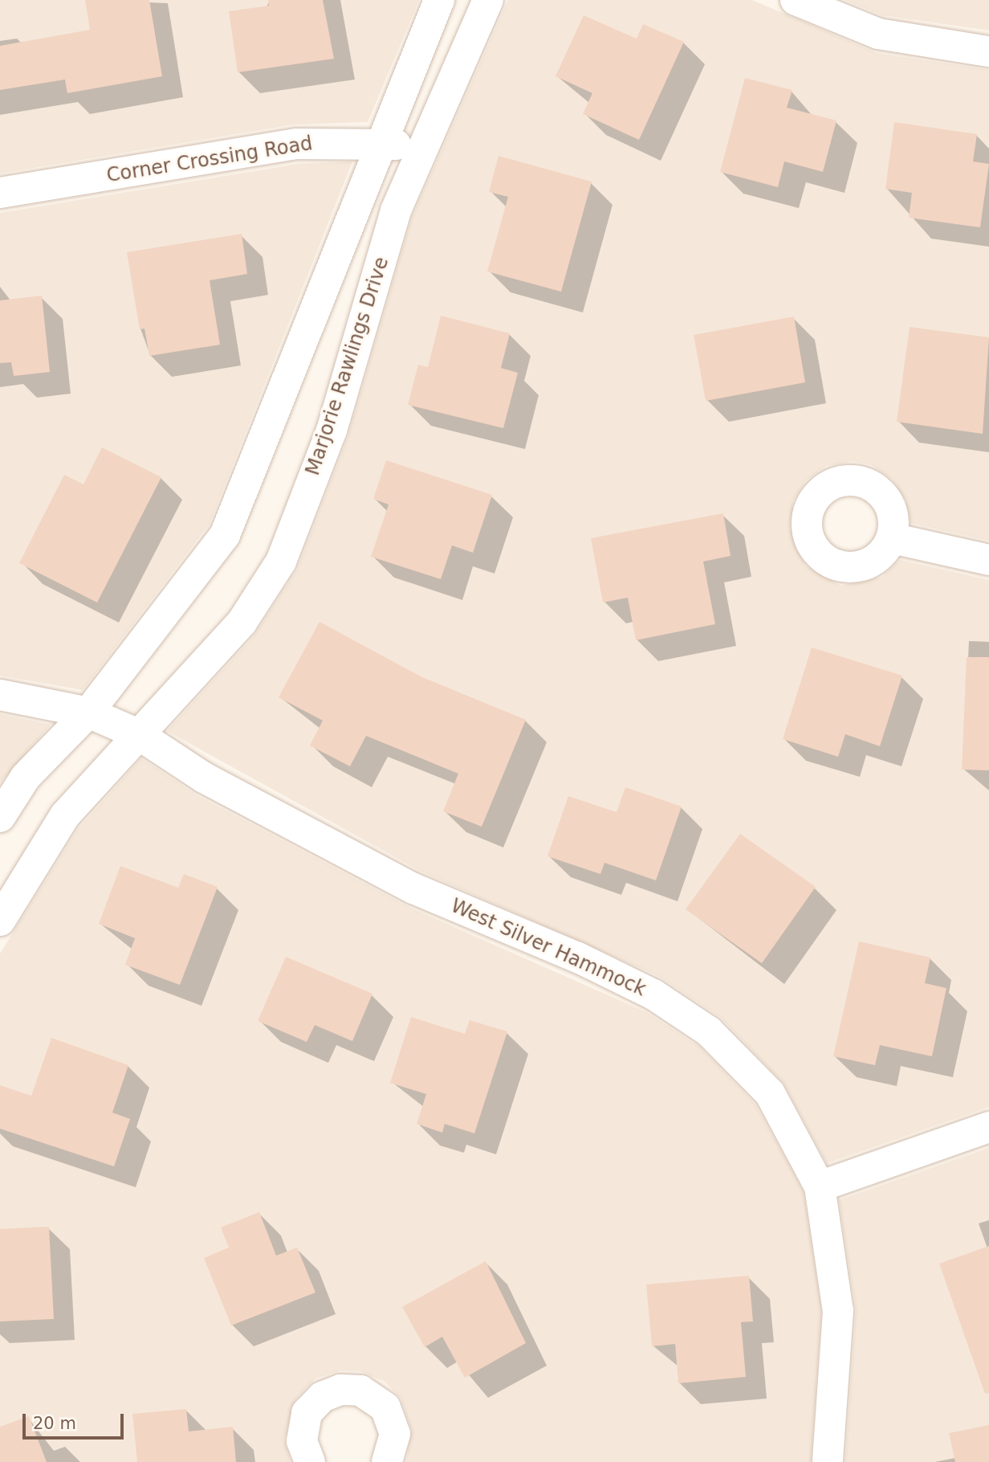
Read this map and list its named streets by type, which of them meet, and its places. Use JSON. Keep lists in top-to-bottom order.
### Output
{
  "streets": {
    "street": ["Corner Crossing Road", "Marjorie Rawlings Drive", "West Silver Hammock"]
  },
  "crossings": [
    ["Corner Crossing Road", "Marjorie Rawlings Drive"],
    ["Marjorie Rawlings Drive", "West Silver Hammock"]
  ],
  "scale_bar": "20 m"
}
